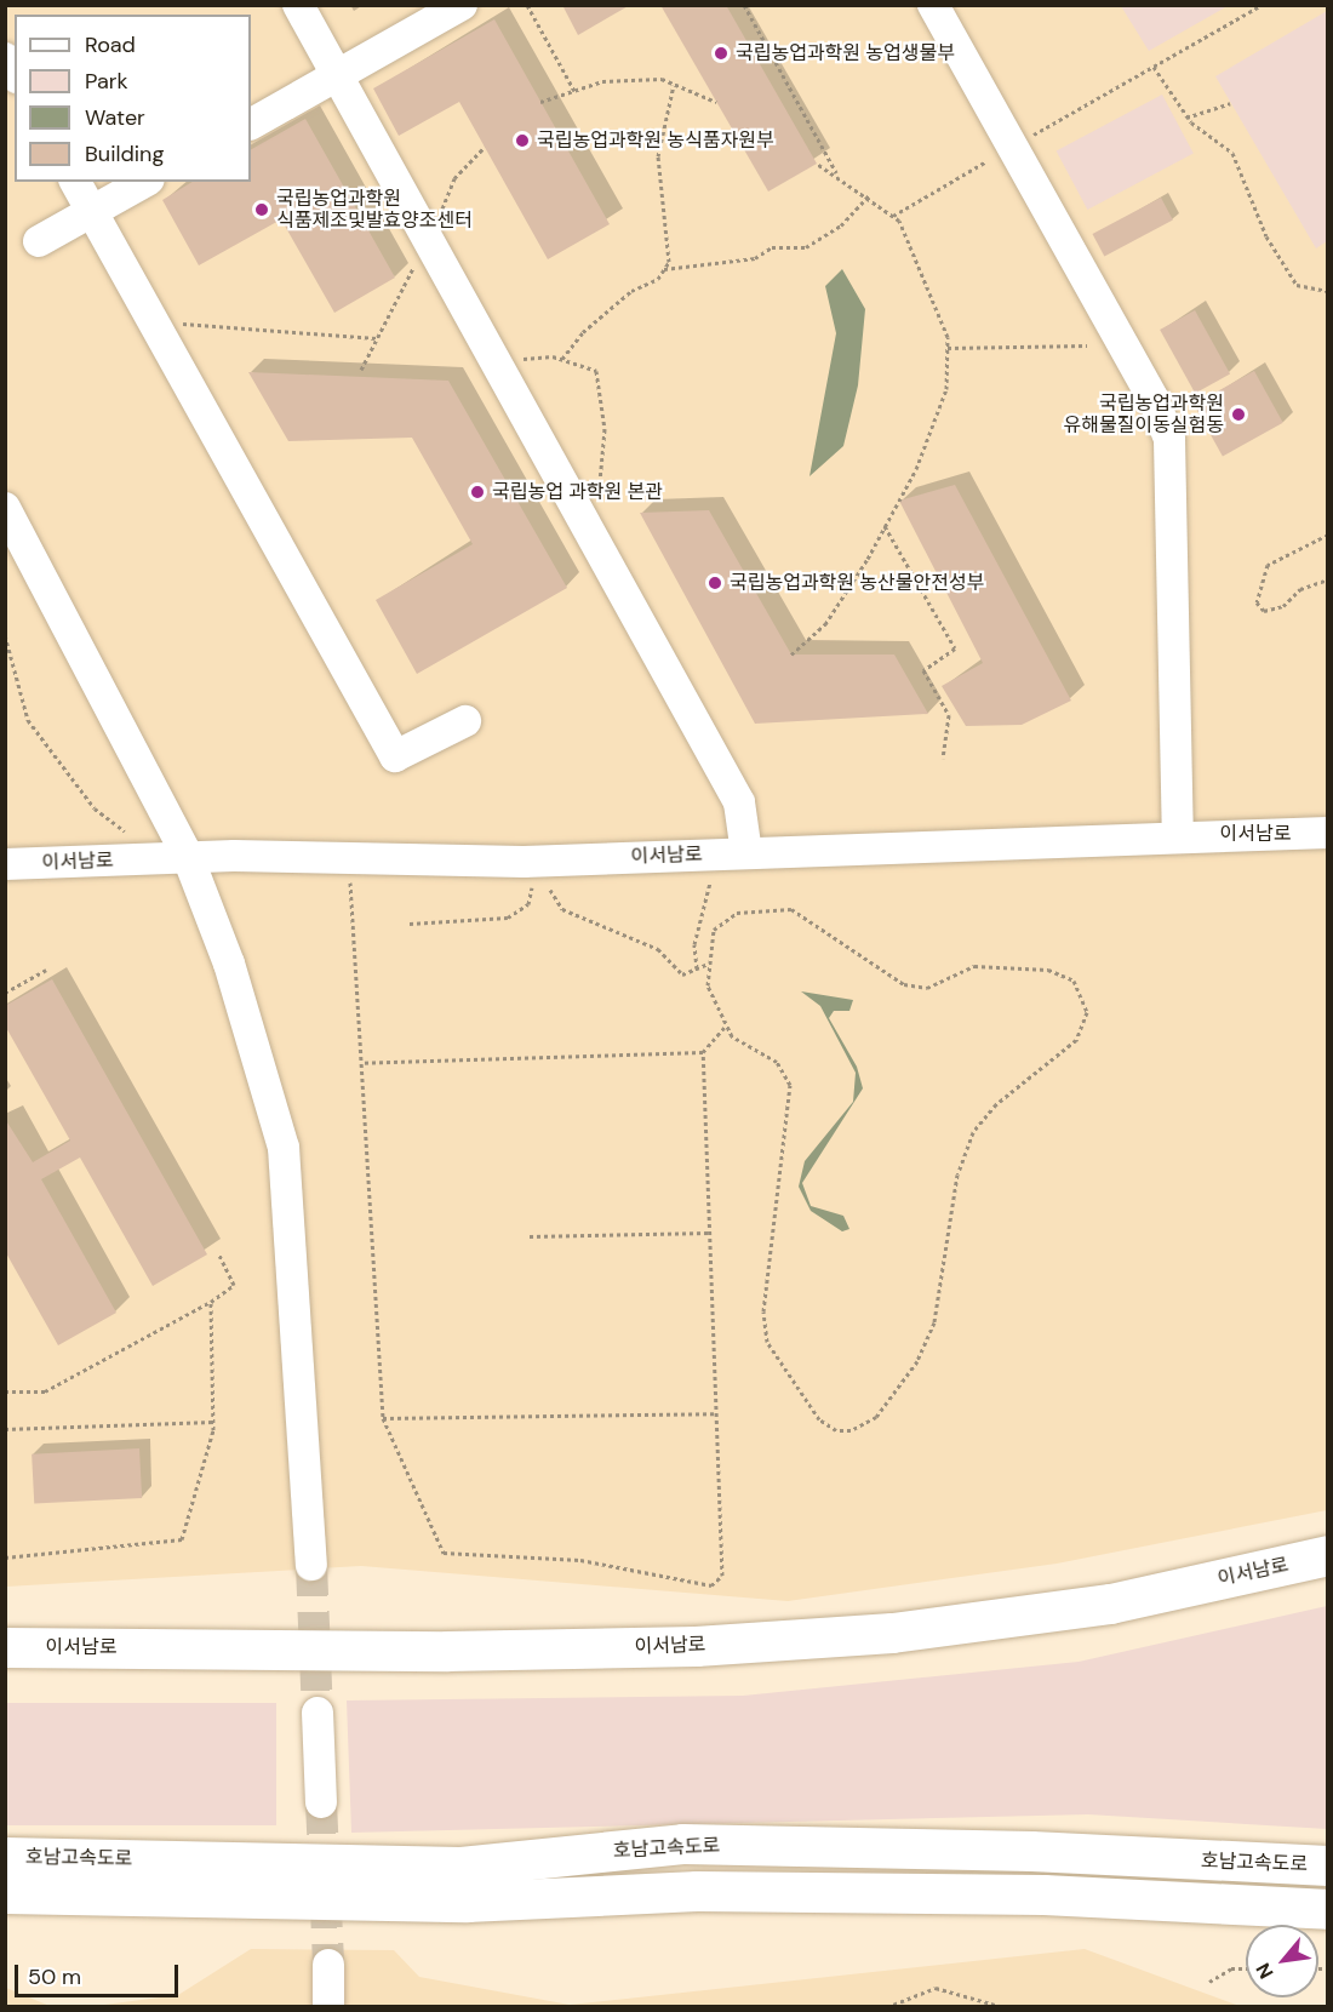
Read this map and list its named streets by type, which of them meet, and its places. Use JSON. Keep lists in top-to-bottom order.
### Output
{
  "streets": {
    "main road": ["이서남로", "호남고속도로"]
  },
  "places": [
    "국립농업과학원 농업생물부",
    "국립농업과학원 농식품자원부",
    "국립농업과학원 식품제조및발효양조센터",
    "국립농업과학원 유해물질이동실험동",
    "국립농업 과학원 본관",
    "국립농업과학원 농산물안전성부"
  ],
  "legend": [
    "Road",
    "Park",
    "Water",
    "Building"
  ],
  "scale_bar": "50 m",
  "north": "bottom left"
}
